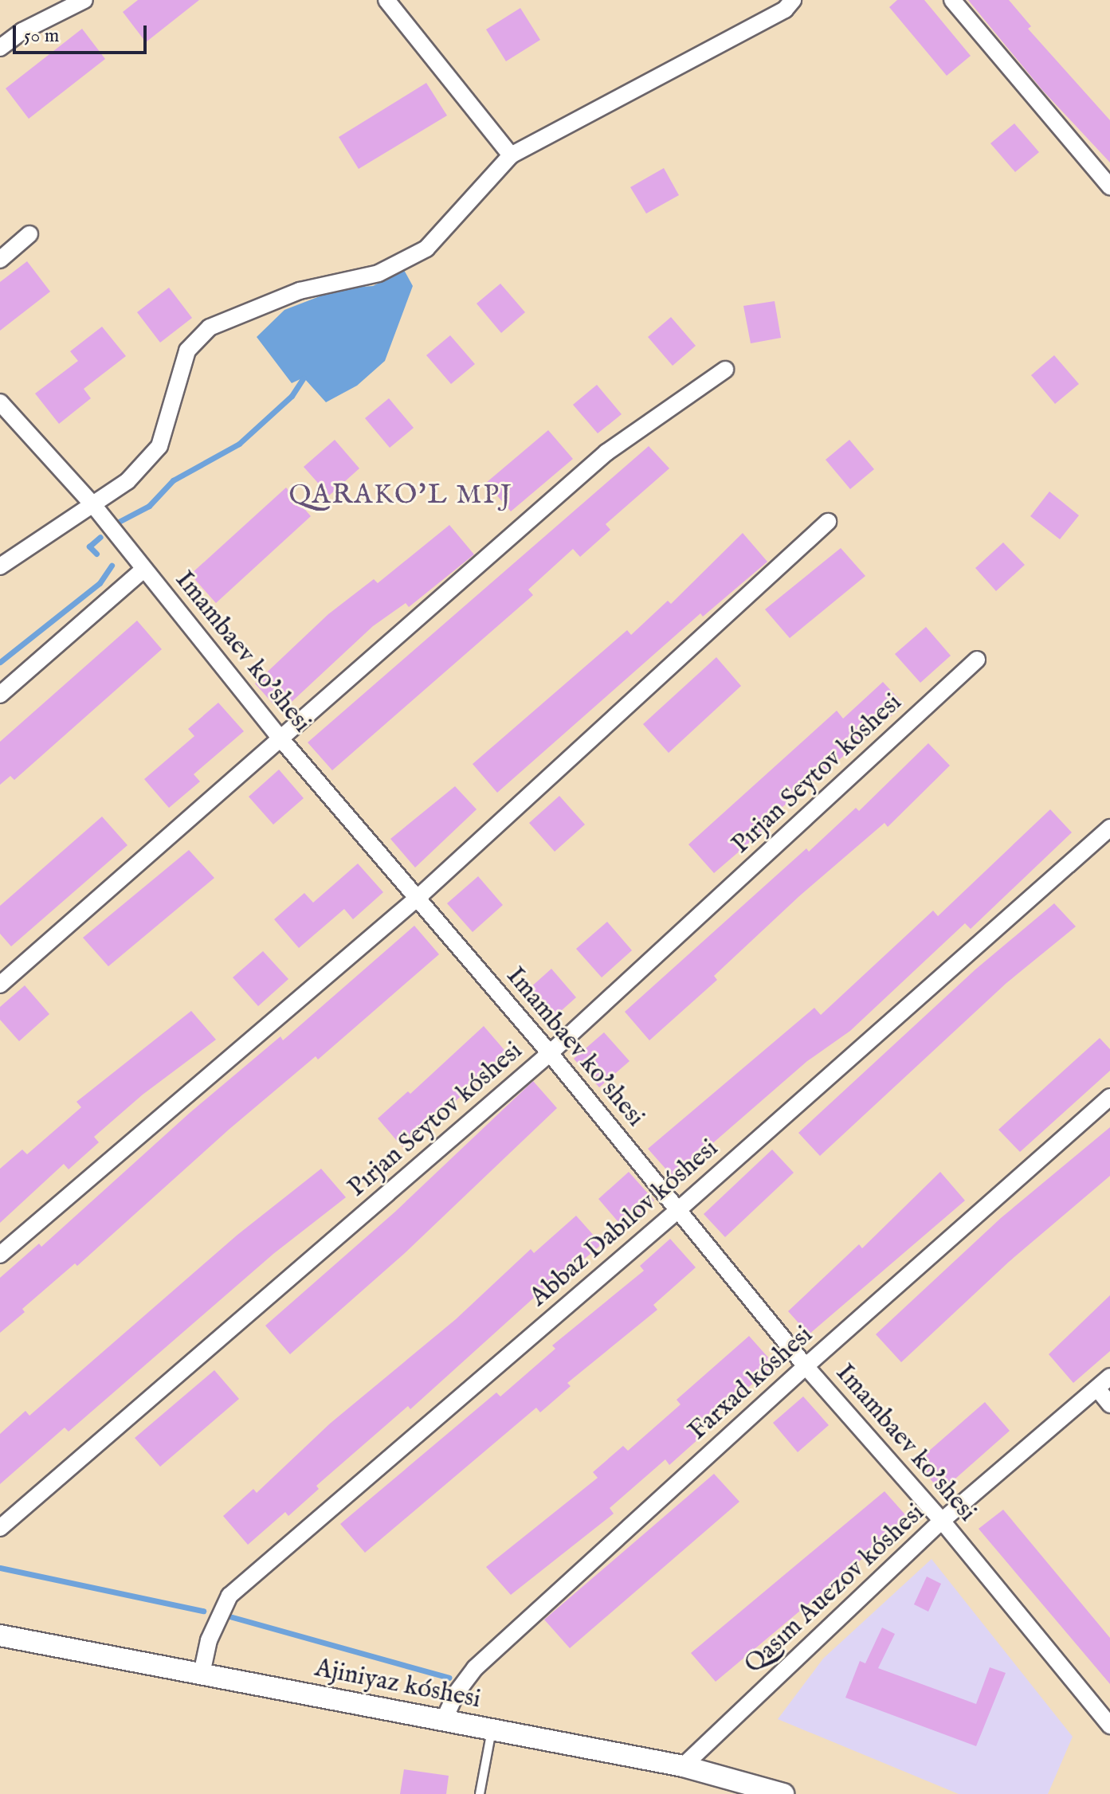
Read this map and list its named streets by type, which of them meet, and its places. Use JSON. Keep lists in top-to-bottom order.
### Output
{
  "streets": {
    "street": [
      "Imambaev ko'shesi",
      "Pırjan Seytov kóshesi",
      "Abbaz Dabılov kóshesi",
      "Farxad kóshesi",
      "Qasım Auezov kóshesi",
      "Ajiniyaz kóshesi"
    ]
  },
  "crossings": [
    ["Imambaev ko'shesi", "Pırjan Seytov kóshesi"],
    ["Imambaev ko'shesi", "Abbaz Dabılov kóshesi"],
    ["Imambaev ko'shesi", "Farxad kóshesi"],
    ["Imambaev ko'shesi", "Qasım Auezov kóshesi"],
    ["Abbaz Dabılov kóshesi", "Ajiniyaz kóshesi"],
    ["Farxad kóshesi", "Ajiniyaz kóshesi"],
    ["Qasım Auezov kóshesi", "Ajiniyaz kóshesi"]
  ],
  "districts": ["QARAKO'L MPJ"],
  "scale_bar": "50 m"
}
